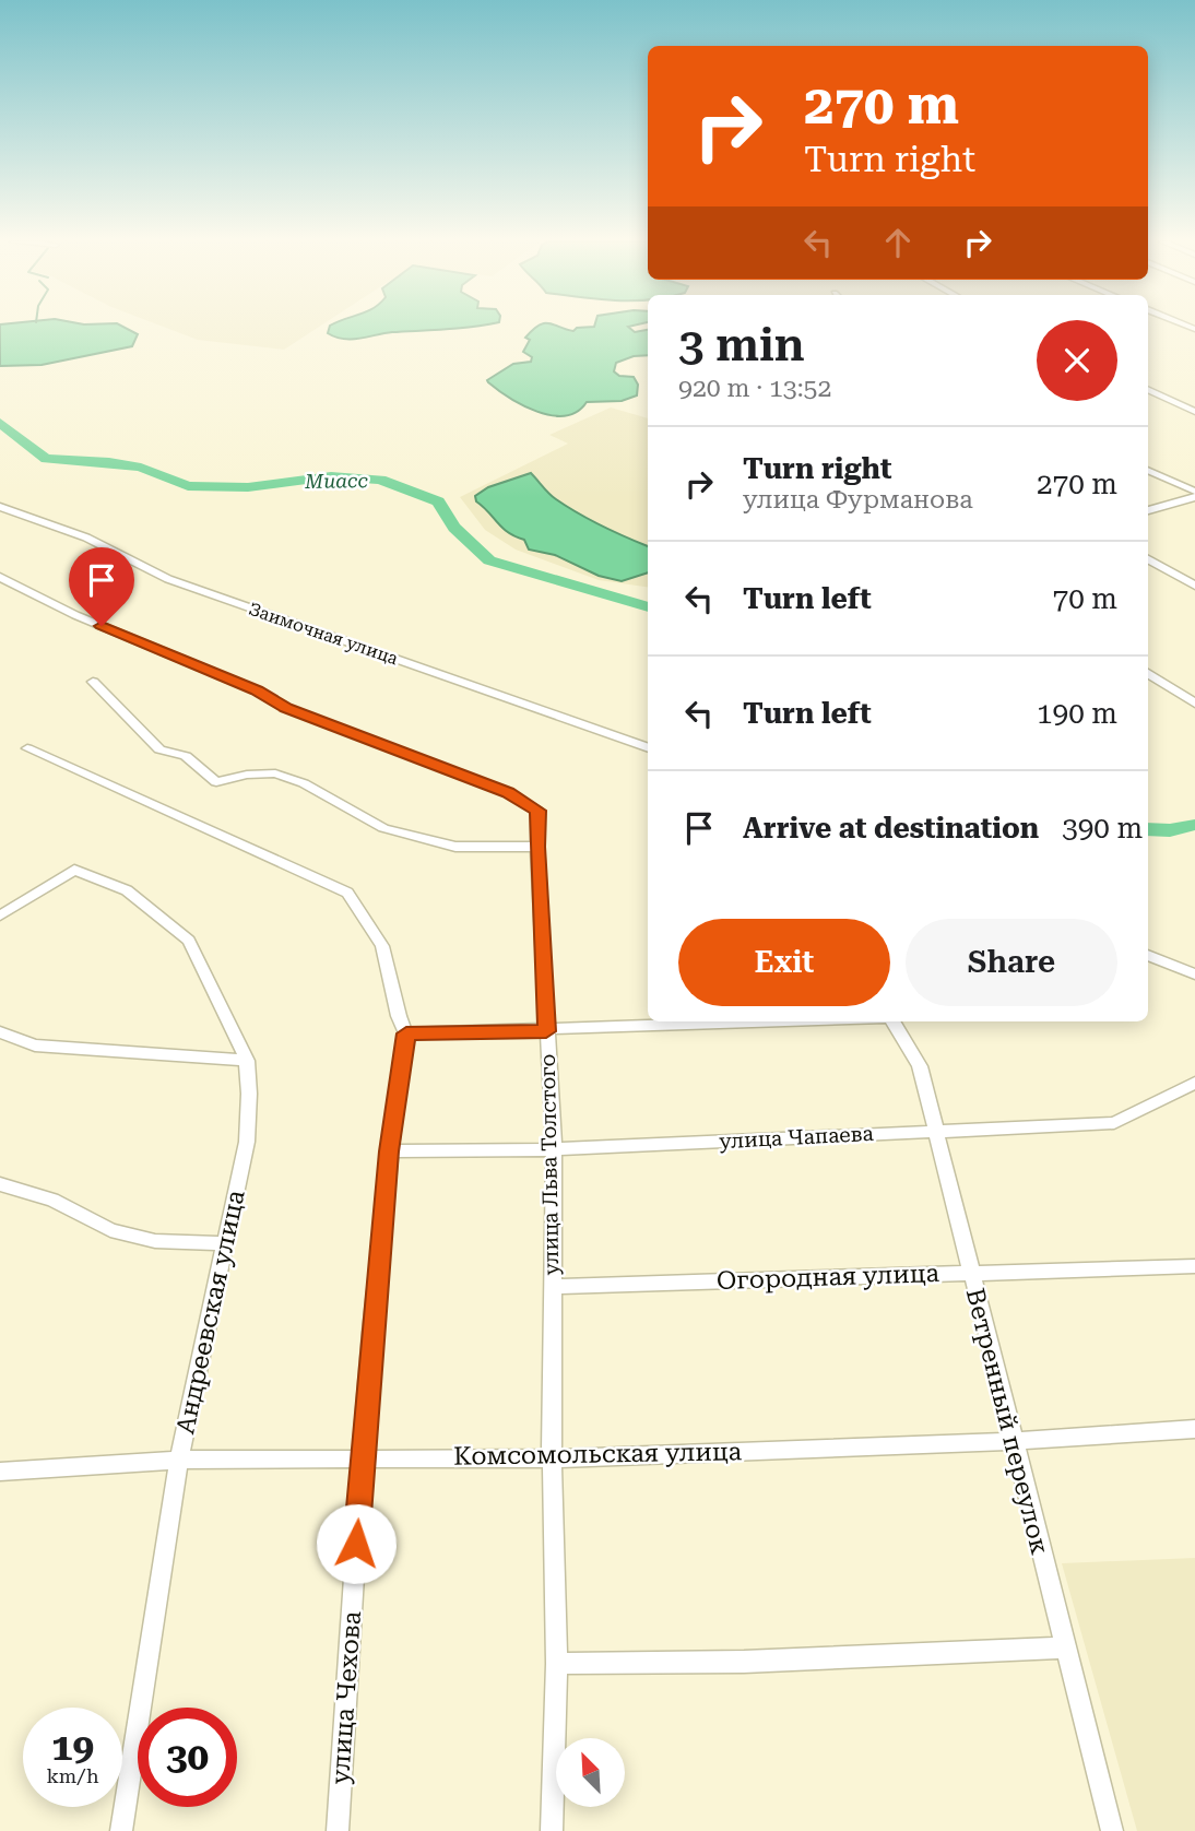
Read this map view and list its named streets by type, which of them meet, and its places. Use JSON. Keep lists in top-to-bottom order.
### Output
{
  "streets": {
    "street": [
      "Заимочная улица",
      "улица Чапаева",
      "улица Льва Толстого",
      "Огородная улица",
      "Андреевская улица",
      "Ветренный переулок",
      "Комсомольская улица",
      "улица Чехова"
    ]
  },
  "crossings": [
    ["улица Чапаева", "улица Льва Толстого"],
    ["улица Чапаева", "Ветренный переулок"],
    ["улица Чапаева", "улица Чехова"],
    ["улица Льва Толстого", "Огородная улица"],
    ["улица Льва Толстого", "Комсомольская улица"],
    ["Огородная улица", "Ветренный переулок"],
    ["Андреевская улица", "Комсомольская улица"],
    ["Ветренный переулок", "Комсомольская улица"],
    ["Комсомольская улица", "улица Чехова"]
  ],
  "water": ["Миасс"],
  "north": "top left",
  "page": {
    "turn": ["270 m", "Turn right"],
    "heading": ["3 min", "920 m · 13:52"],
    "list": [
      {
        "name": "Turn right",
        "note": "улица Фурманова",
        "value": "270 m"
      },
      {
        "name": "Turn left",
        "value": "70 m"
      },
      {
        "name": "Turn left",
        "value": "190 m"
      },
      {
        "name": "Arrive at destination",
        "value": "390 m"
      }
    ],
    "buttons": ["Exit", "Share"],
    "speed": "19 km/h",
    "limit": "30"
  }
}
